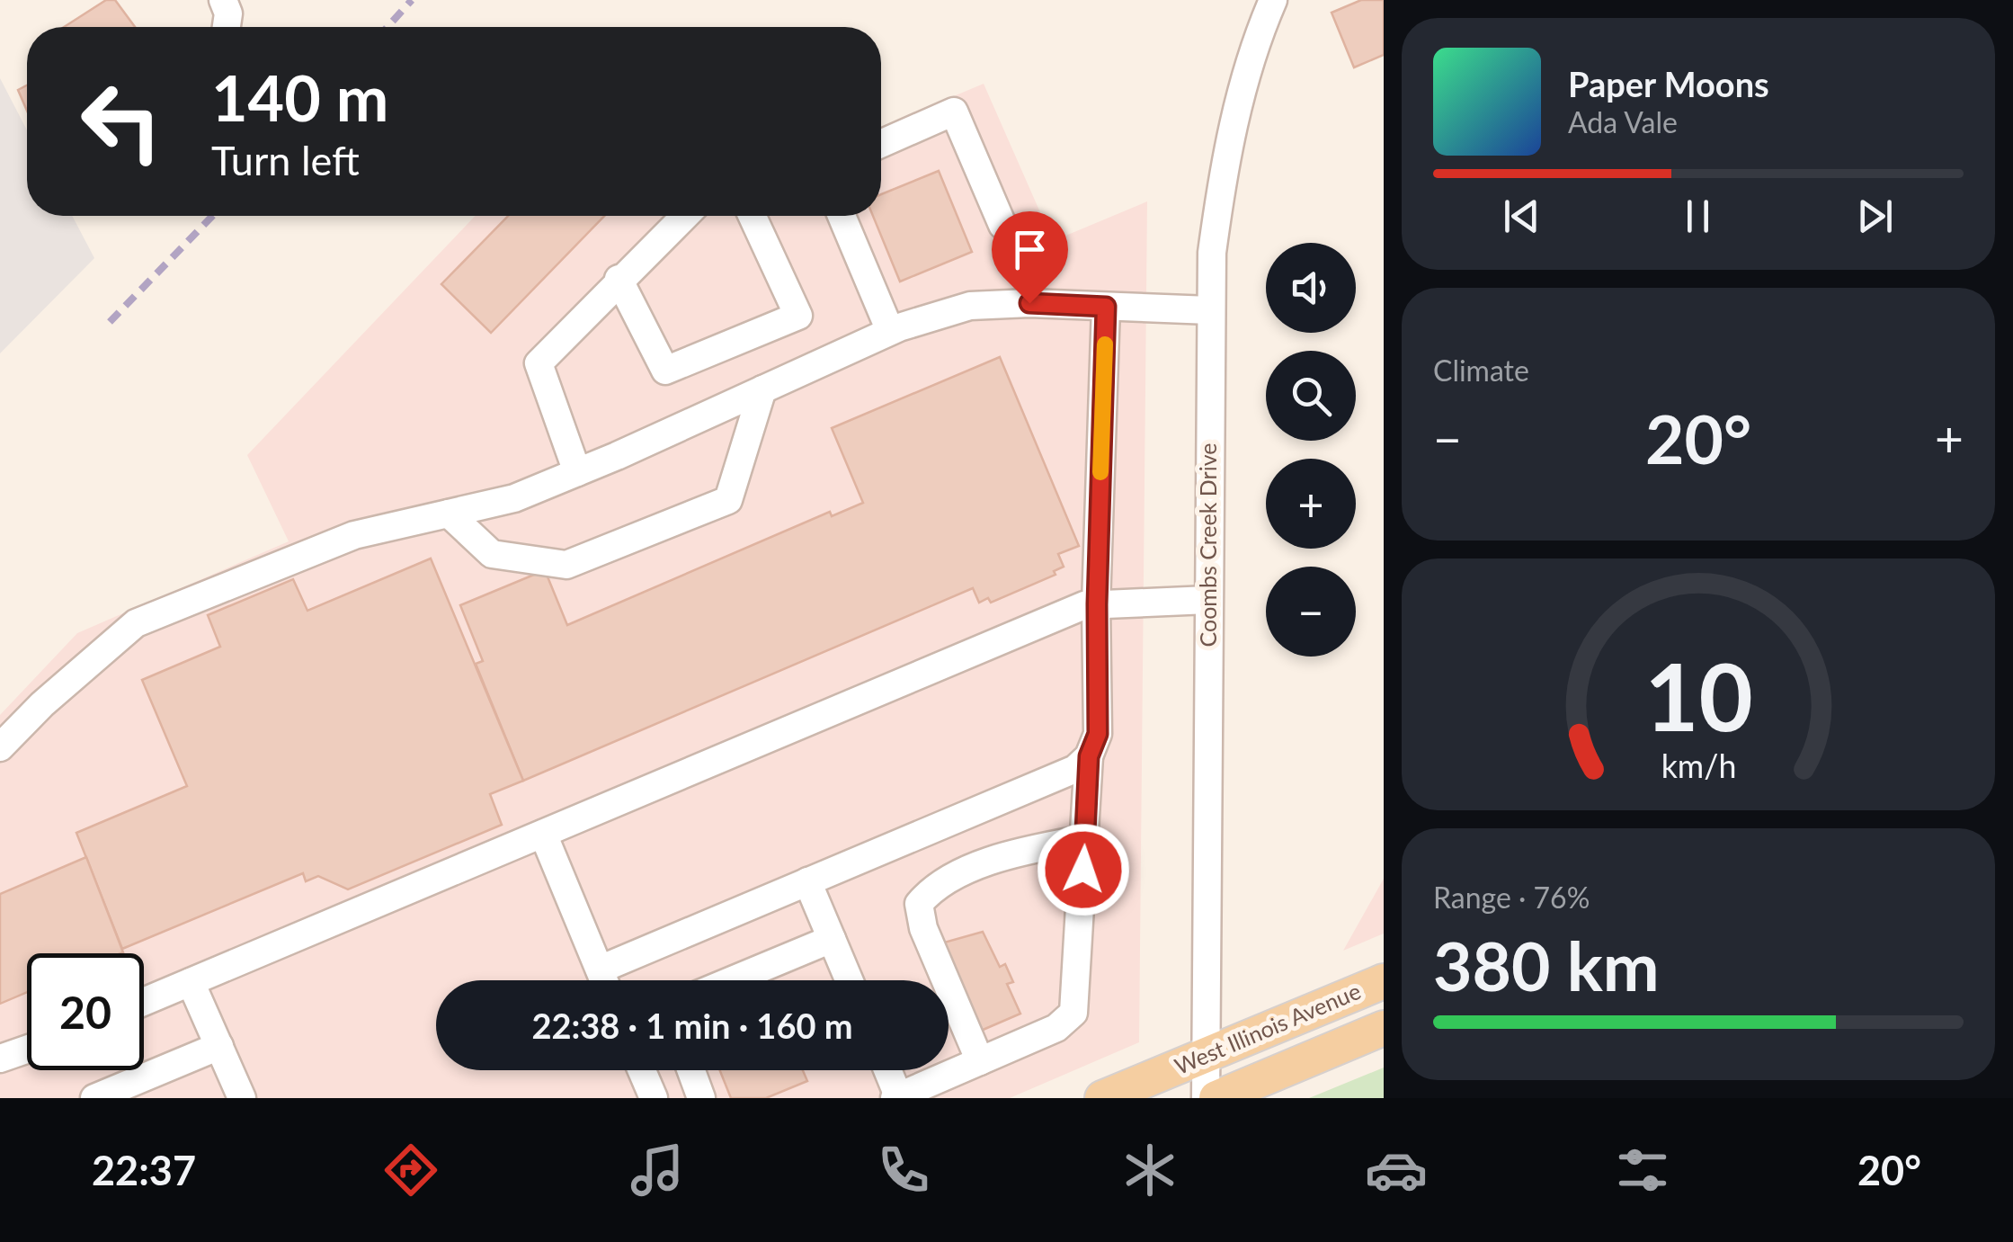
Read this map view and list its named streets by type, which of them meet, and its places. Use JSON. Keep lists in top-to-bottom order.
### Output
{
  "streets": {
    "main road": ["West Illinois Avenue"],
    "street": ["Coombs Creek Drive"]
  },
  "crossings": [
    ["Coombs Creek Drive", "West Illinois Avenue"]
  ],
  "page": {
    "turn": ["140 m", "Turn left"],
    "song": ["Paper Moons", "Ada Vale"],
    "map_buttons": ["+", "−"],
    "tile": [
      "Climate",
      ["Range · 76%", "380 km"]
    ],
    "heat": ["−", "20°", "+"],
    "limit": "20",
    "trip": "22:38 · 1 min · 160 m",
    "tabs": ["22:37", "20°"],
    "gauge": ["10", "km/h"]
  }
}
